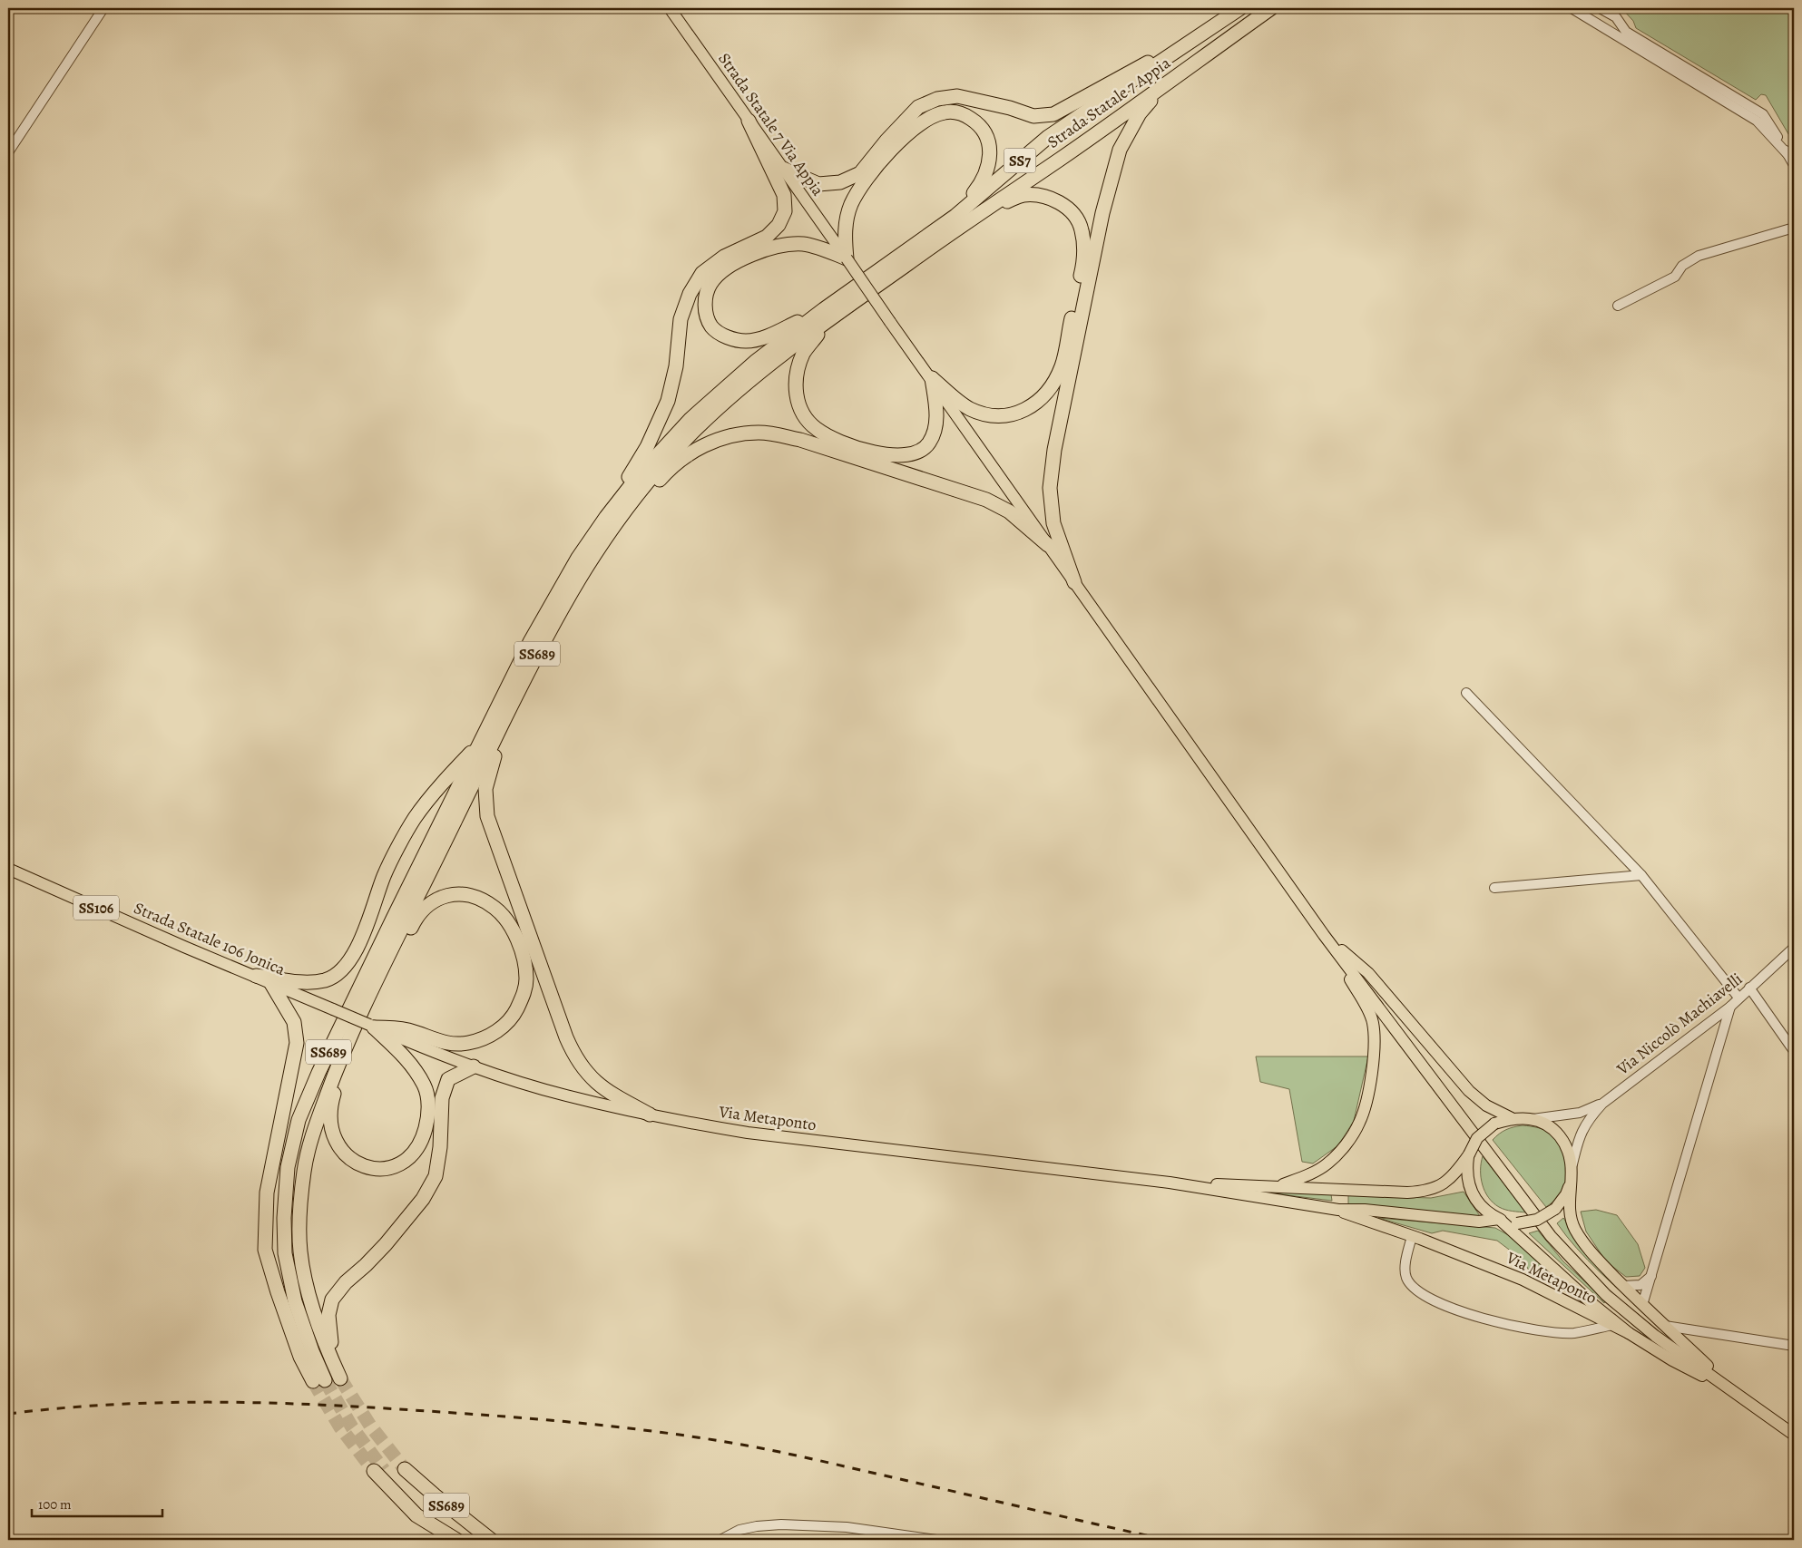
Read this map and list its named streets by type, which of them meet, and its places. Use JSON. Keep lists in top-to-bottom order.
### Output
{
  "streets": {
    "highway": ["Strada Statale 7 Appia", "SS7", "SS689"],
    "main road": [
      "Strada Statale 7 Via Appia",
      "SS106",
      "Strada Statale 106 Jonica",
      "Via Metaponto"
    ],
    "street": ["Via Niccolò Machiavelli"]
  },
  "crossings": [
    ["Strada Statale 7 Appia", "SS689"],
    ["SS689", "Strada Statale 106 Jonica"],
    ["SS689", "Via Metaponto"],
    ["Strada Statale 106 Jonica", "Via Metaponto"]
  ],
  "scale_bar": "100 m"
}
